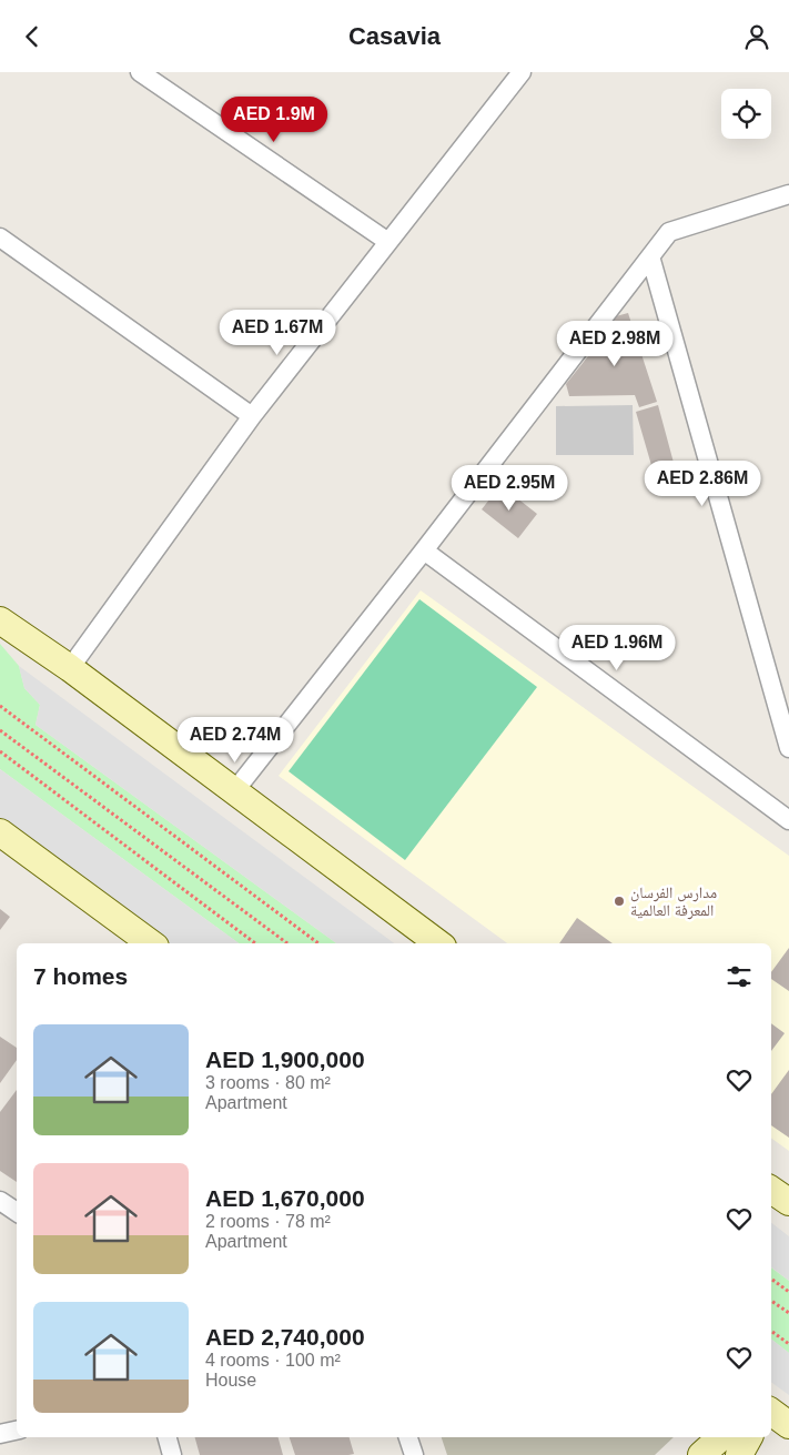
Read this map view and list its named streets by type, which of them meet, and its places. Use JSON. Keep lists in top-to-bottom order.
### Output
{
  "places": ["مدارس الفرسان المعرفة العالمية"],
  "page": {
    "header": "Casavia",
    "price": [
      "AED 1.9M",
      "AED 1.67M",
      "AED 2.98M",
      "AED 2.86M",
      "AED 2.95M",
      "AED 1.96M",
      "AED 2.74M"
    ],
    "heading": "7 homes",
    "list": [
      {
        "name": "AED 1,900,000",
        "note": "3 rooms · 80 m² · Apartment"
      },
      {
        "name": "AED 1,670,000",
        "note": "2 rooms · 78 m² · Apartment"
      },
      {
        "name": "AED 2,740,000",
        "note": "4 rooms · 100 m² · House"
      }
    ]
  }
}
